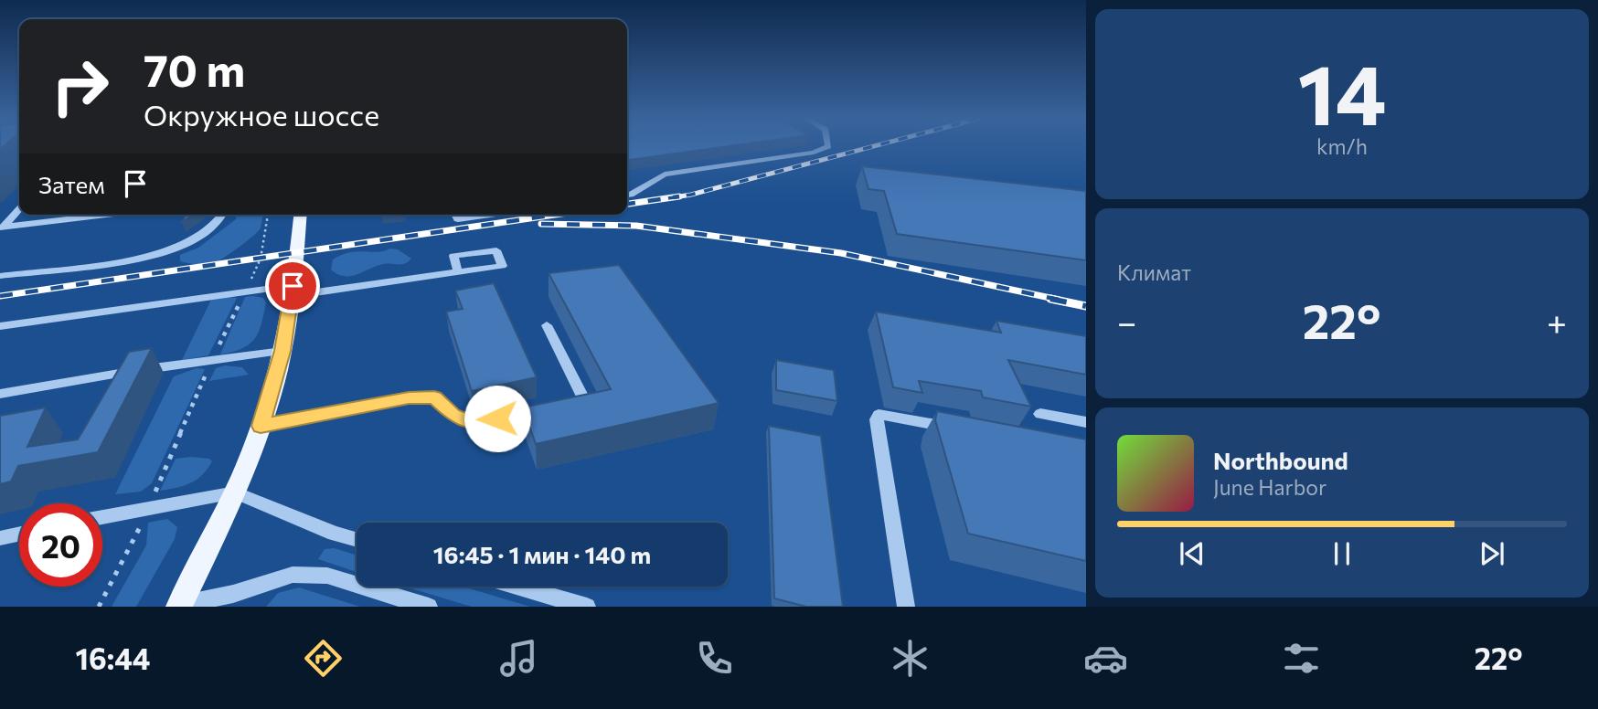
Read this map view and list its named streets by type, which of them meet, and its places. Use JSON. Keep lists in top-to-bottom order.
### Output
{
  "page": {
    "tile": [
      ["14", "km/h"],
      "Климат"
    ],
    "turn": ["70 m", "Окружное шоссе"],
    "then": "Затем",
    "heat": ["−", "22°", "+"],
    "song": ["Northbound", "June Harbor"],
    "limit": "20",
    "trip": "16:45 · 1 мин · 140 m",
    "tabs": ["16:44", "22°"]
  }
}
